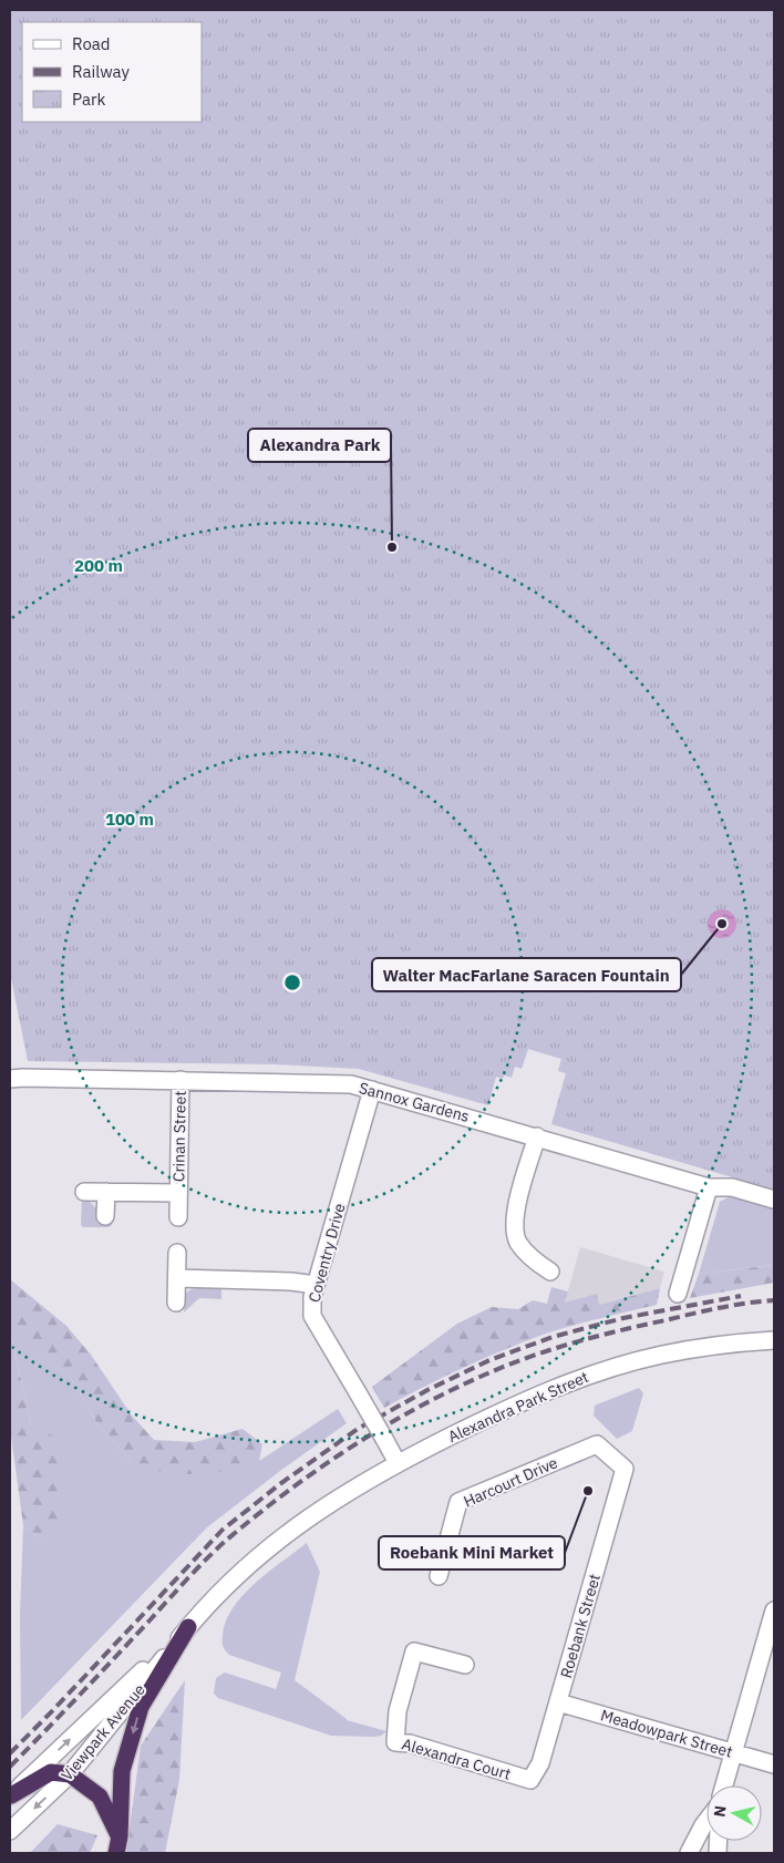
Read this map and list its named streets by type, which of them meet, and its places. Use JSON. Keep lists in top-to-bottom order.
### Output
{
  "streets": {
    "street": [
      "Sannox Gardens",
      "Crinan Street",
      "Coventry Drive",
      "Alexandra Park Street",
      "Harcourt Drive",
      "Roebank Street",
      "Viewpark Avenue",
      "Meadowpark Street",
      "Alexandra Court"
    ]
  },
  "crossings": [
    ["Sannox Gardens", "Crinan Street"],
    ["Sannox Gardens", "Coventry Drive"],
    ["Coventry Drive", "Alexandra Park Street"],
    ["Coventry Drive", "Viewpark Avenue"],
    ["Alexandra Park Street", "Viewpark Avenue"],
    ["Harcourt Drive", "Roebank Street"],
    ["Roebank Street", "Meadowpark Street"],
    ["Roebank Street", "Alexandra Court"]
  ],
  "places": ["Alexandra Park", "Walter MacFarlane Saracen Fountain", "Roebank Mini Market"],
  "legend": ["Road", "Railway", "Park"],
  "north": "left",
  "rings": ["200 m", "100 m"]
}
